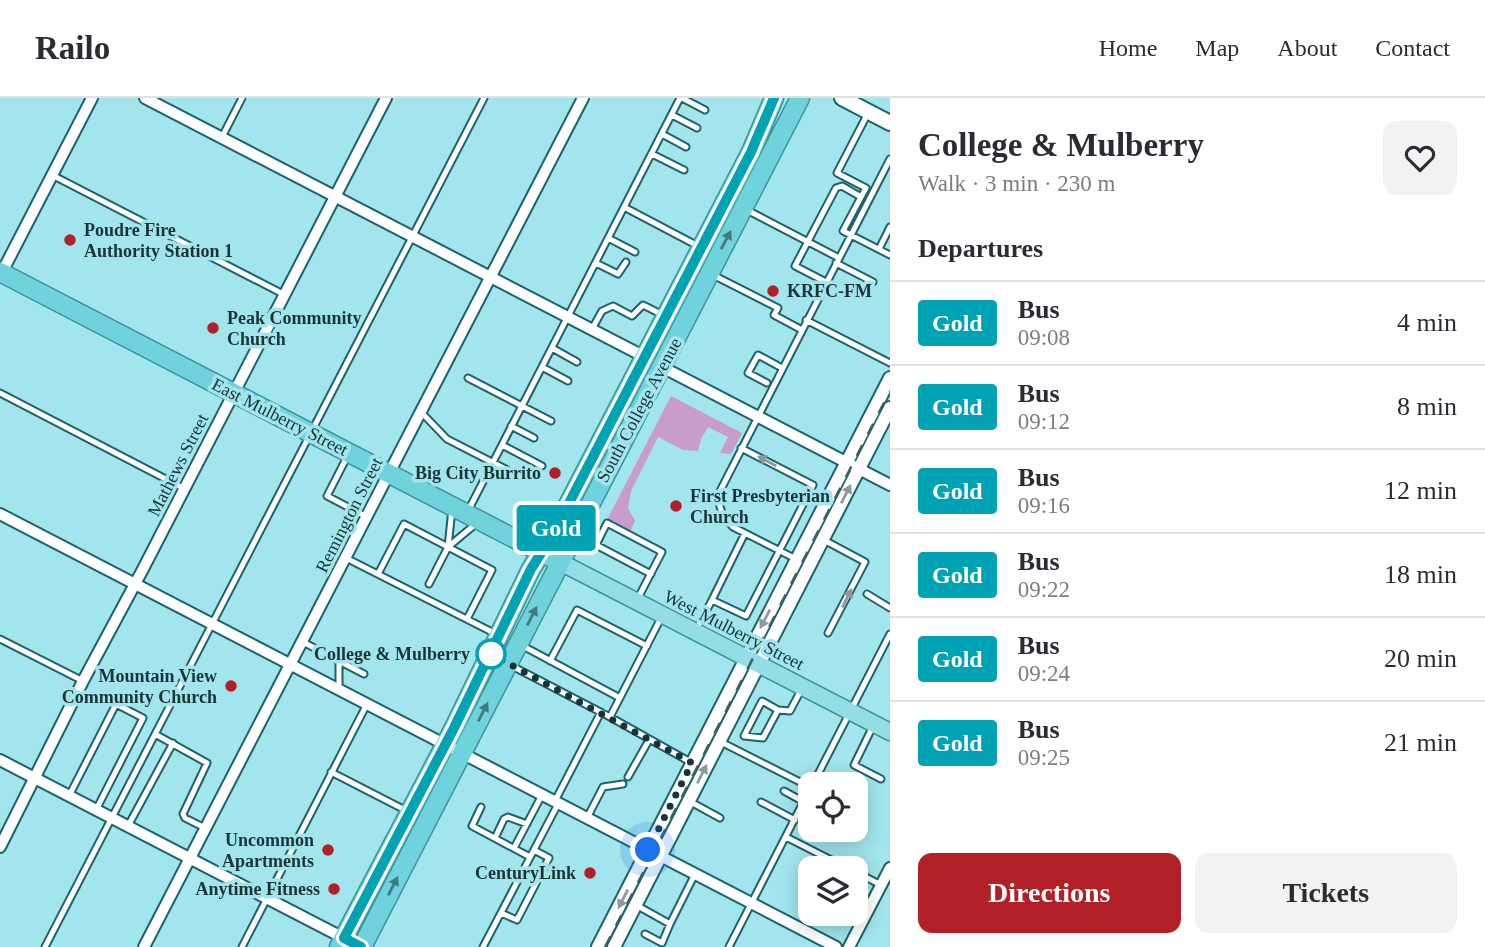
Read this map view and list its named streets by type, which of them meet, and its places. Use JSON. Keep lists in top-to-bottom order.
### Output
{
  "streets": {
    "highway": ["South College Avenue", "East Mulberry Street"],
    "main road": ["West Mulberry Street"],
    "street": ["Mathews Street", "Remington Street"]
  },
  "crossings": [
    ["South College Avenue", "East Mulberry Street"],
    ["South College Avenue", "West Mulberry Street"],
    ["East Mulberry Street", "Mathews Street"],
    ["East Mulberry Street", "Remington Street"],
    ["East Mulberry Street", "West Mulberry Street"]
  ],
  "places": [
    "Poudre Fire Authority Station 1",
    "KRFC-FM",
    "Peak Community Church",
    "Big City Burrito",
    "First Presbyterian Church",
    "College & Mulberry",
    "Mountain View Community Church",
    "Uncommon Apartments",
    "CenturyLink",
    "Anytime Fitness"
  ],
  "lines": ["bus line Gold"],
  "page": {
    "header": "Railo",
    "nav": [
      "Home",
      "Map",
      "About",
      "Contact"
    ],
    "on_map": "Gold",
    "heading": [
      ["College & Mulberry", "Walk · 3 min · 230 m"],
      "Departures"
    ],
    "list": [
      {
        "mark": "Gold",
        "name": "Bus",
        "note": "09:08",
        "value": "4 min"
      },
      {
        "mark": "Gold",
        "name": "Bus",
        "note": "09:12",
        "value": "8 min"
      },
      {
        "mark": "Gold",
        "name": "Bus",
        "note": "09:16",
        "value": "12 min"
      },
      {
        "mark": "Gold",
        "name": "Bus",
        "note": "09:22",
        "value": "18 min"
      },
      {
        "mark": "Gold",
        "name": "Bus",
        "note": "09:24",
        "value": "20 min"
      },
      {
        "mark": "Gold",
        "name": "Bus",
        "note": "09:25",
        "value": "21 min"
      }
    ],
    "buttons": ["Directions", "Tickets"]
  }
}
